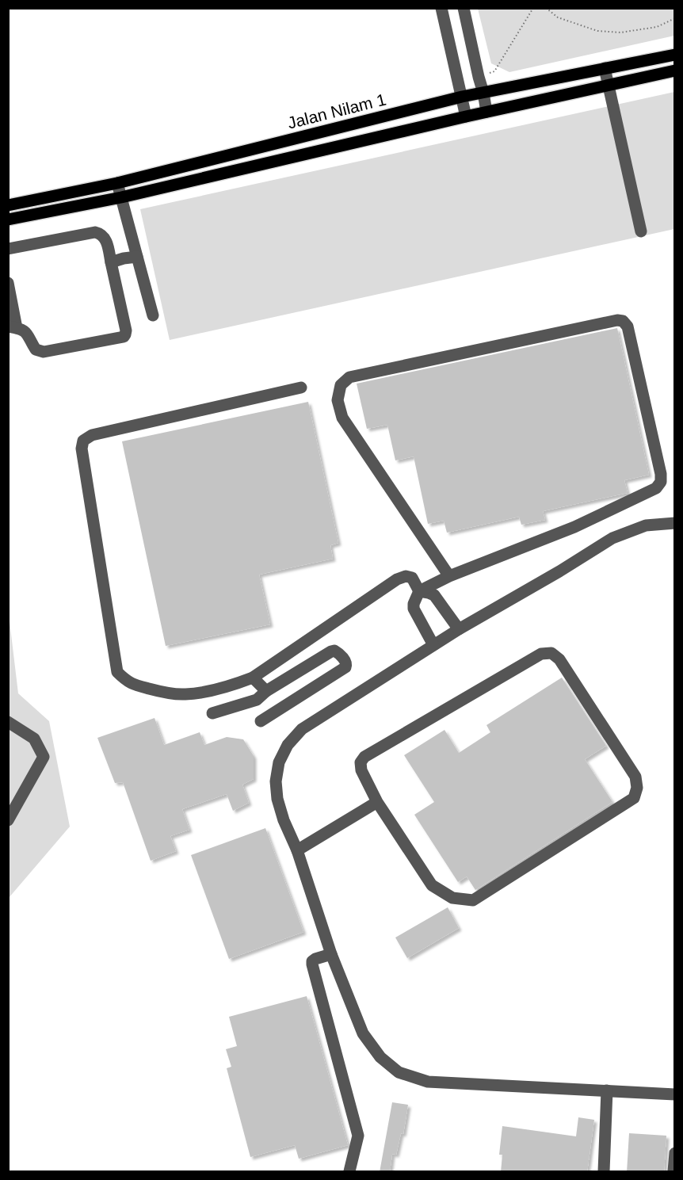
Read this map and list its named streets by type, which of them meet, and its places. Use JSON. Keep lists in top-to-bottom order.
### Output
{
  "streets": {
    "main road": ["Jalan Nilam 1"]
  }
}
